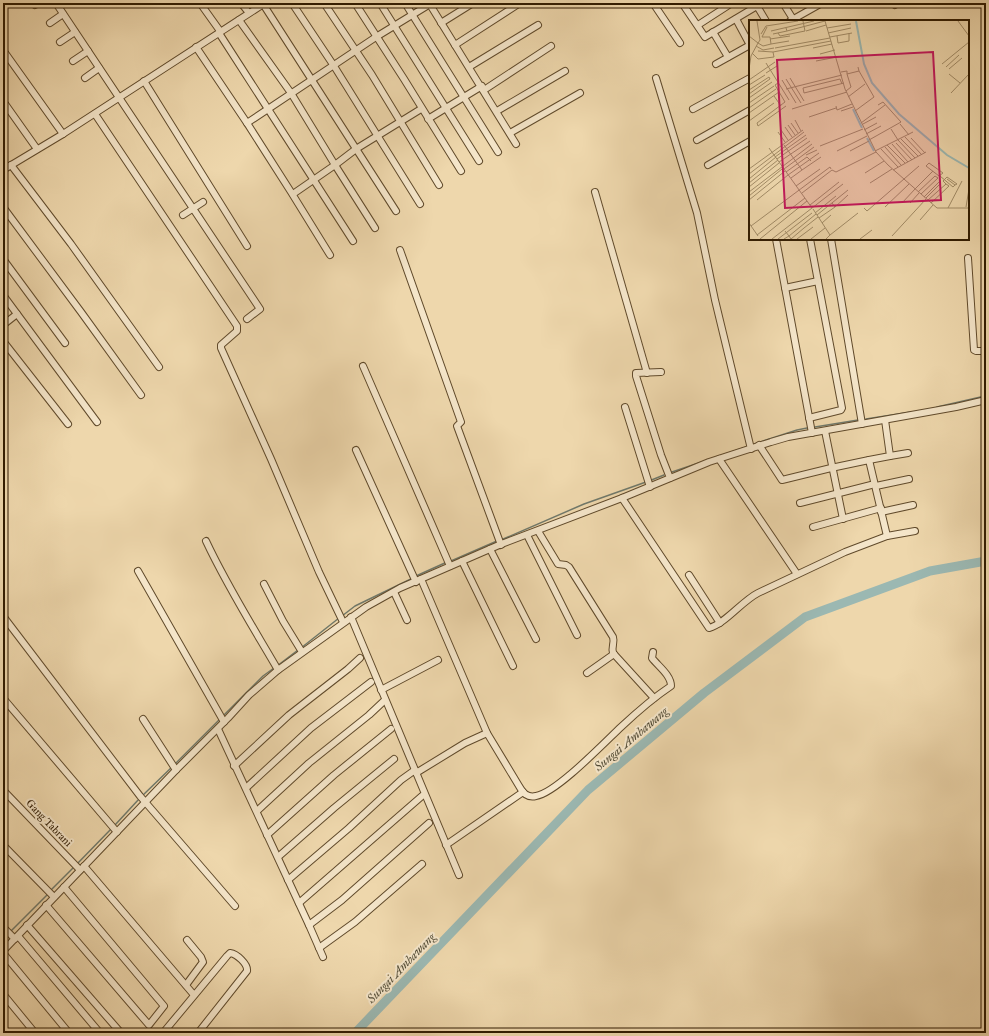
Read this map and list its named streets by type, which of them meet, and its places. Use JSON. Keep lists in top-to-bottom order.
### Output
{
  "streets": {
    "street": ["Gang Tabrani"]
  },
  "water": ["Sungai Ambawang"]
}
